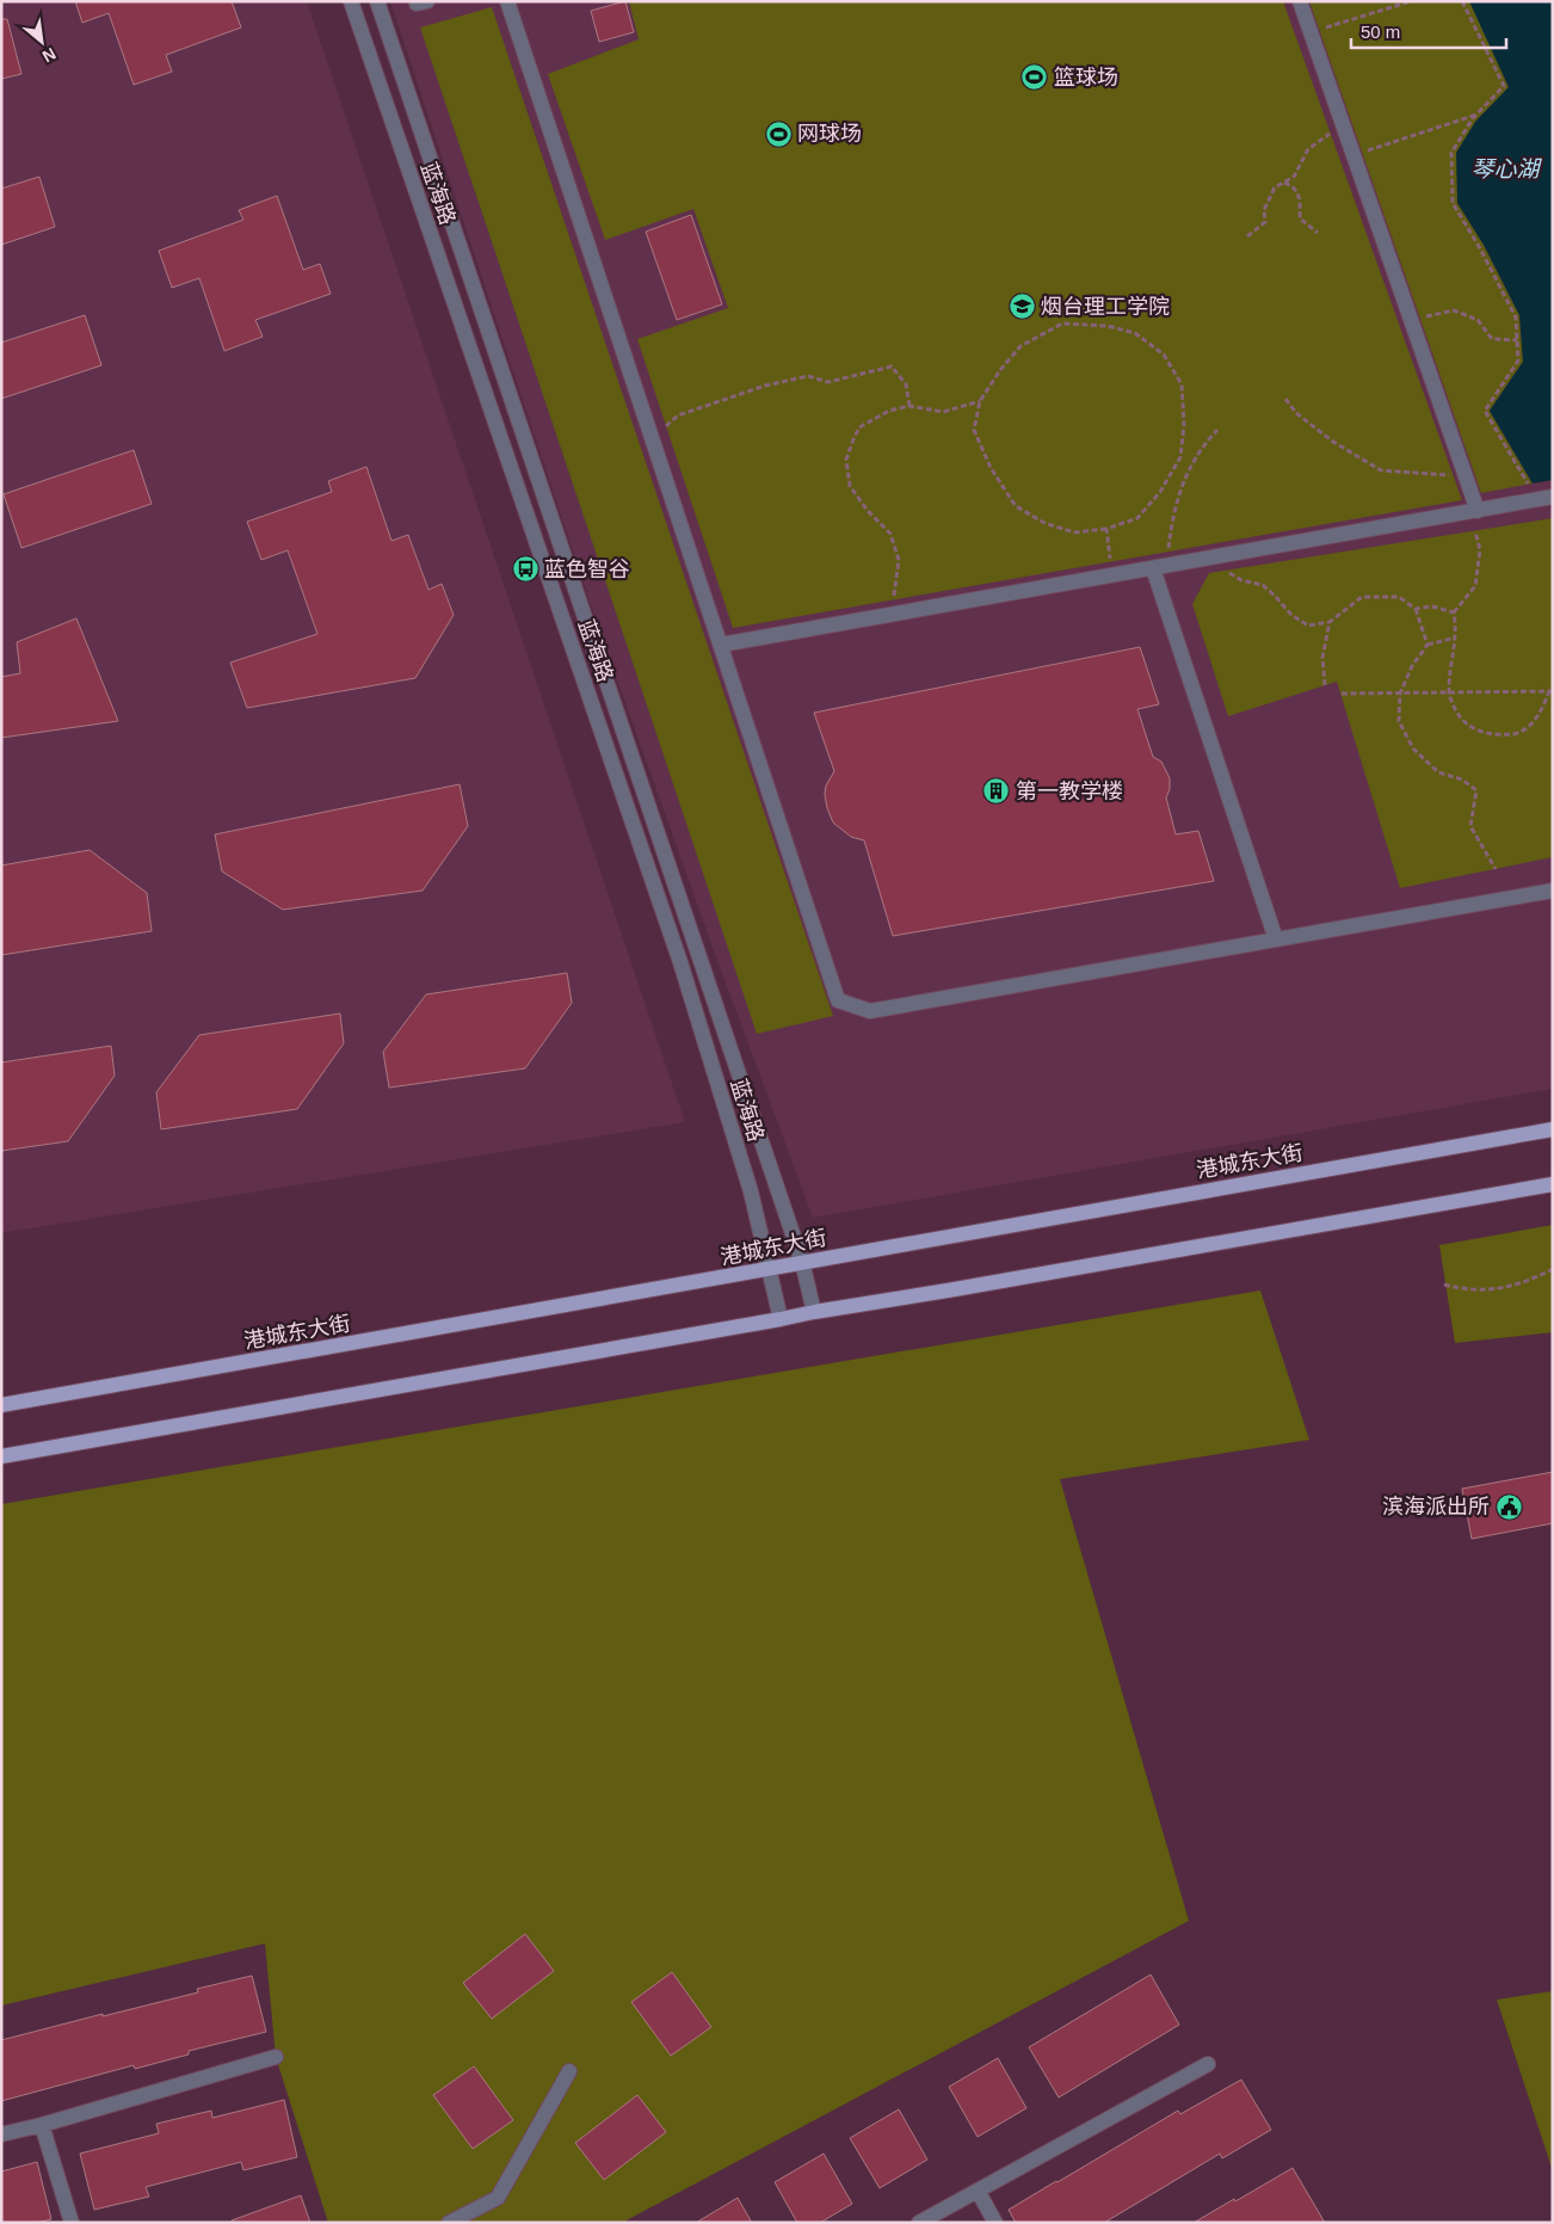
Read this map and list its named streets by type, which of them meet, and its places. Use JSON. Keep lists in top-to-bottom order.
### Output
{
  "streets": {
    "main road": ["港城东大街"],
    "street": ["蓝海路"]
  },
  "crossings": [
    ["蓝海路", "港城东大街"]
  ],
  "water": ["琴心湖"],
  "places": {
    "sports": ["篮球场", "网球场"],
    "school or university": ["烟台理工学院"],
    "bus stop": ["蓝色智谷"],
    "building": ["第一教学楼"],
    "public building": ["滨海派出所"]
  },
  "scale_bar": "50 m",
  "north": "bottom right"
}
